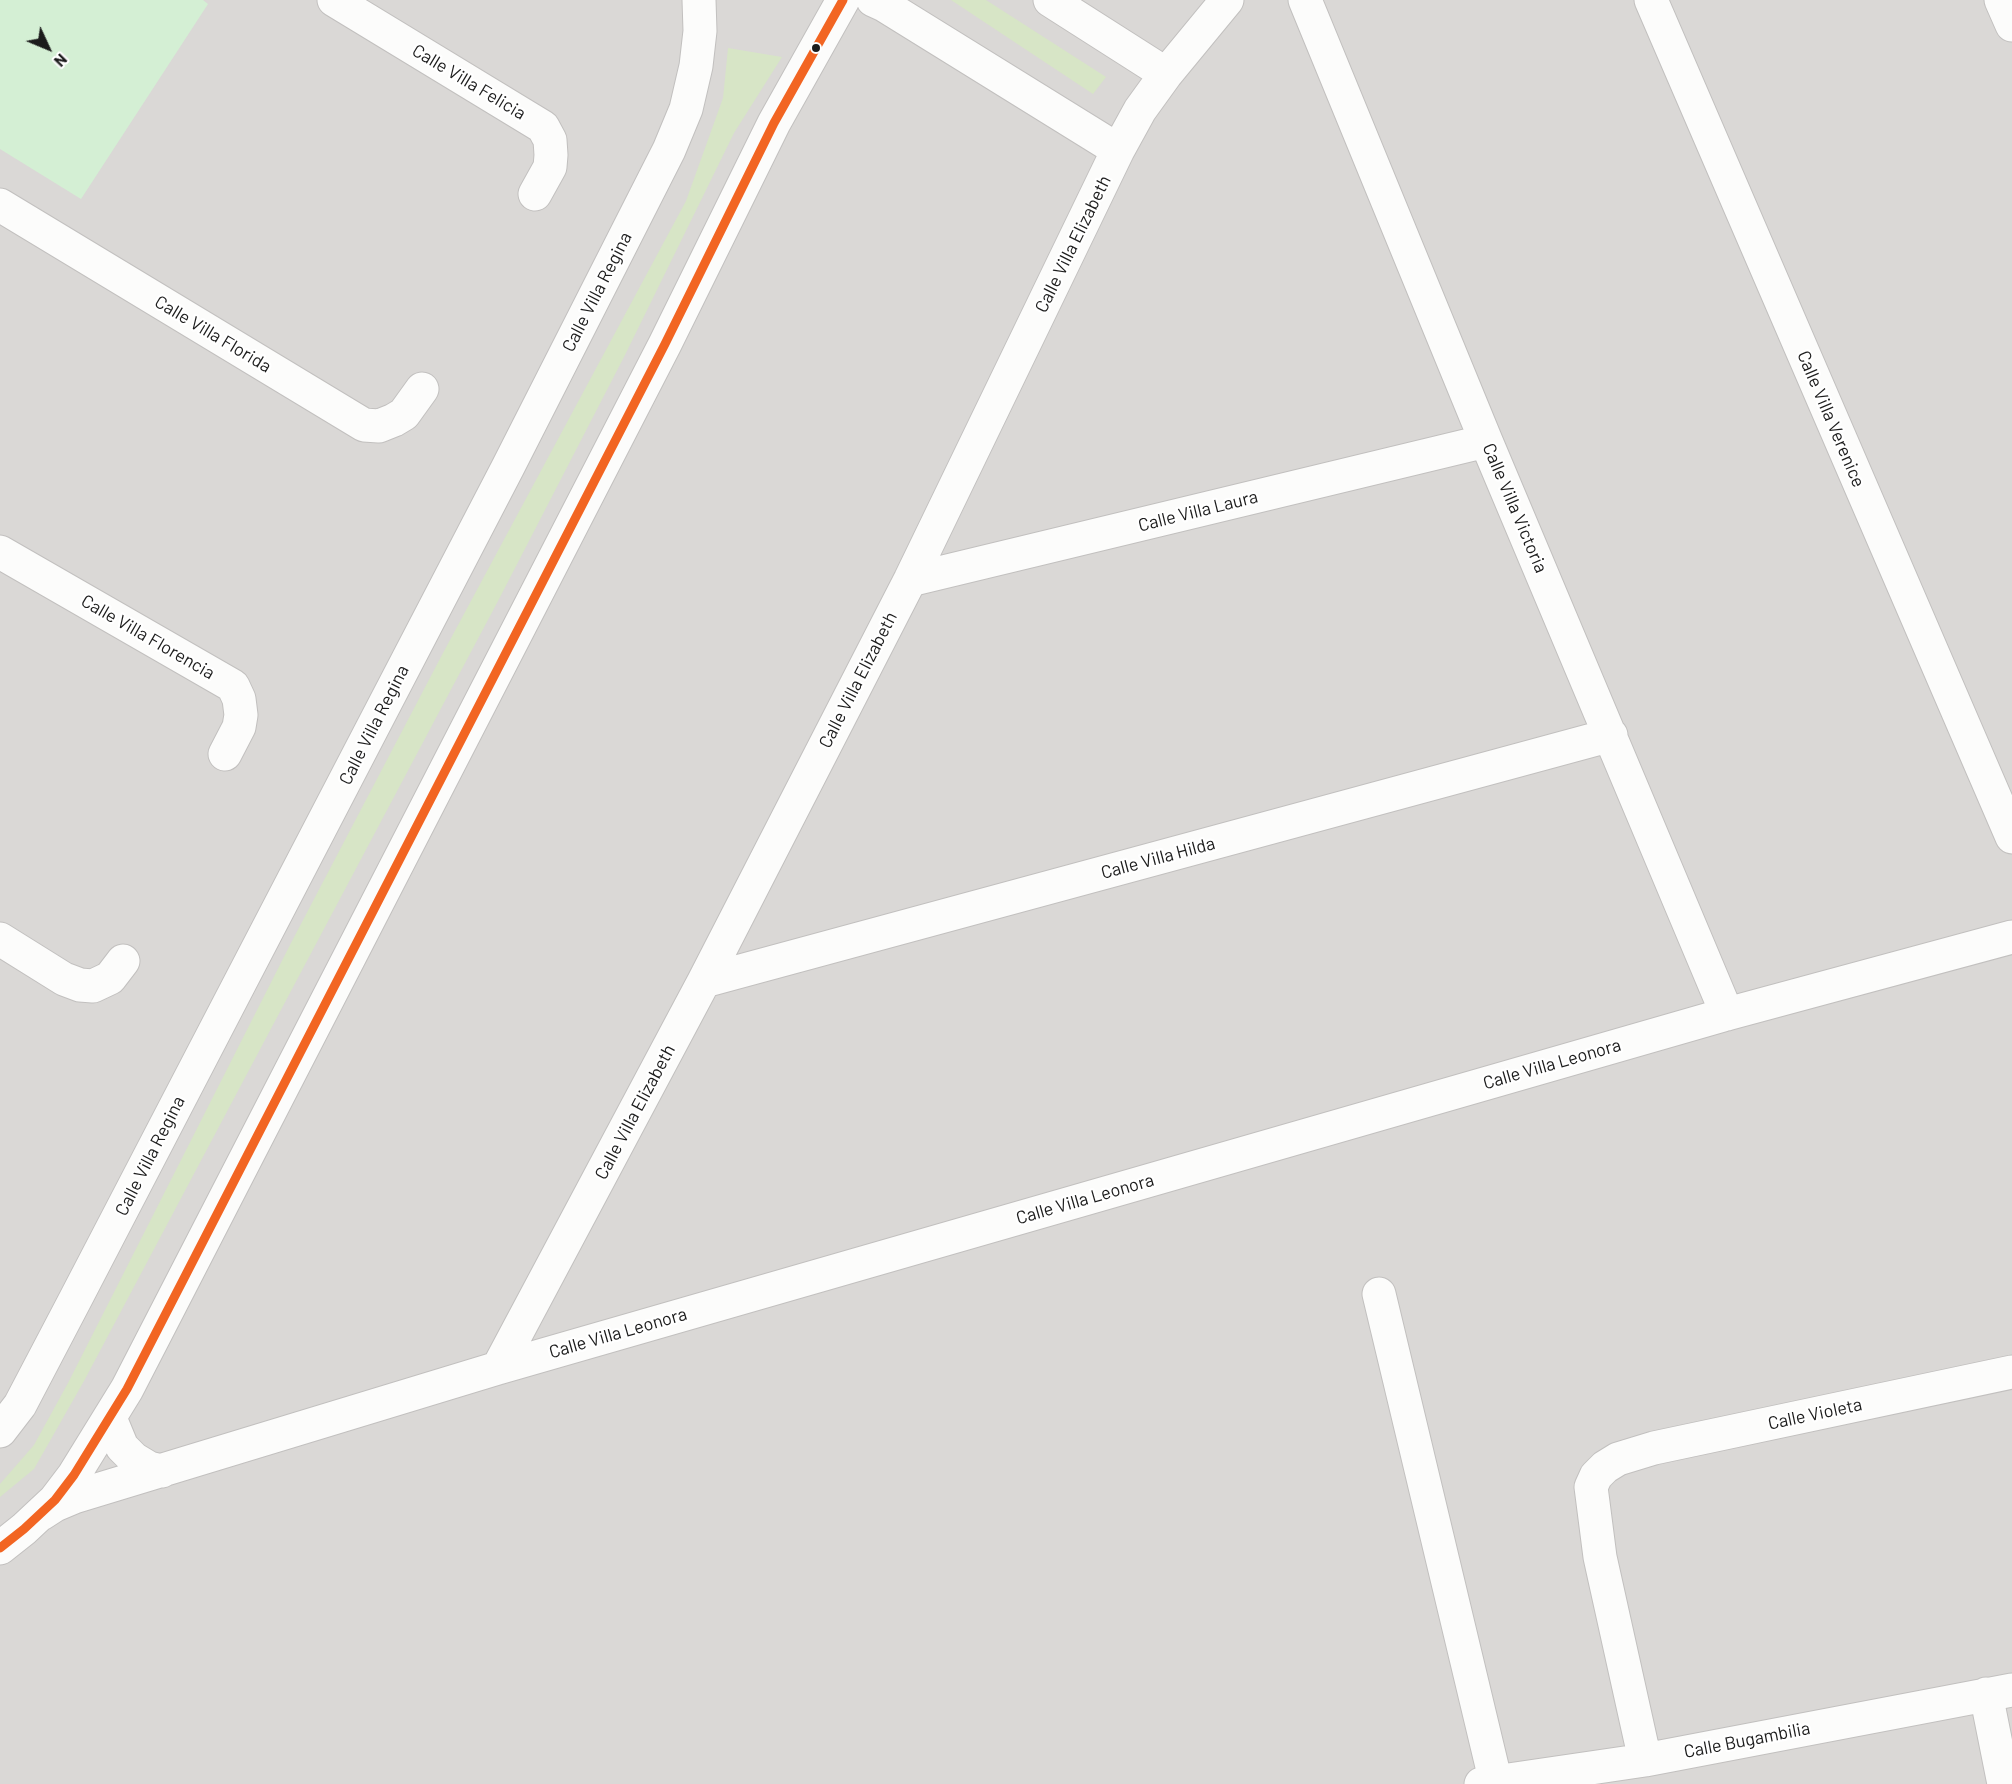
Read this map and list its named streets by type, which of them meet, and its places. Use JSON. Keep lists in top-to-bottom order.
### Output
{
  "streets": {
    "street": [
      "Calle Villa Felicia",
      "Calle Villa Elizabeth",
      "Calle Villa Regina",
      "Calle Villa Florida",
      "Calle Villa Verenice",
      "Calle Villa Victoria",
      "Calle Villa Laura",
      "Calle Villa Florencia",
      "Calle Villa Hilda",
      "Calle Villa Leonora",
      "Calle Violeta",
      "Calle Bugambilia"
    ]
  },
  "crossings": [
    ["Calle Villa Elizabeth", "Calle Villa Laura"],
    ["Calle Villa Elizabeth", "Calle Villa Hilda"],
    ["Calle Villa Elizabeth", "Calle Villa Leonora"],
    ["Calle Villa Victoria", "Calle Villa Laura"],
    ["Calle Villa Victoria", "Calle Villa Hilda"],
    ["Calle Villa Victoria", "Calle Villa Leonora"],
    ["Calle Violeta", "Calle Bugambilia"]
  ],
  "north": "bottom right"
}
